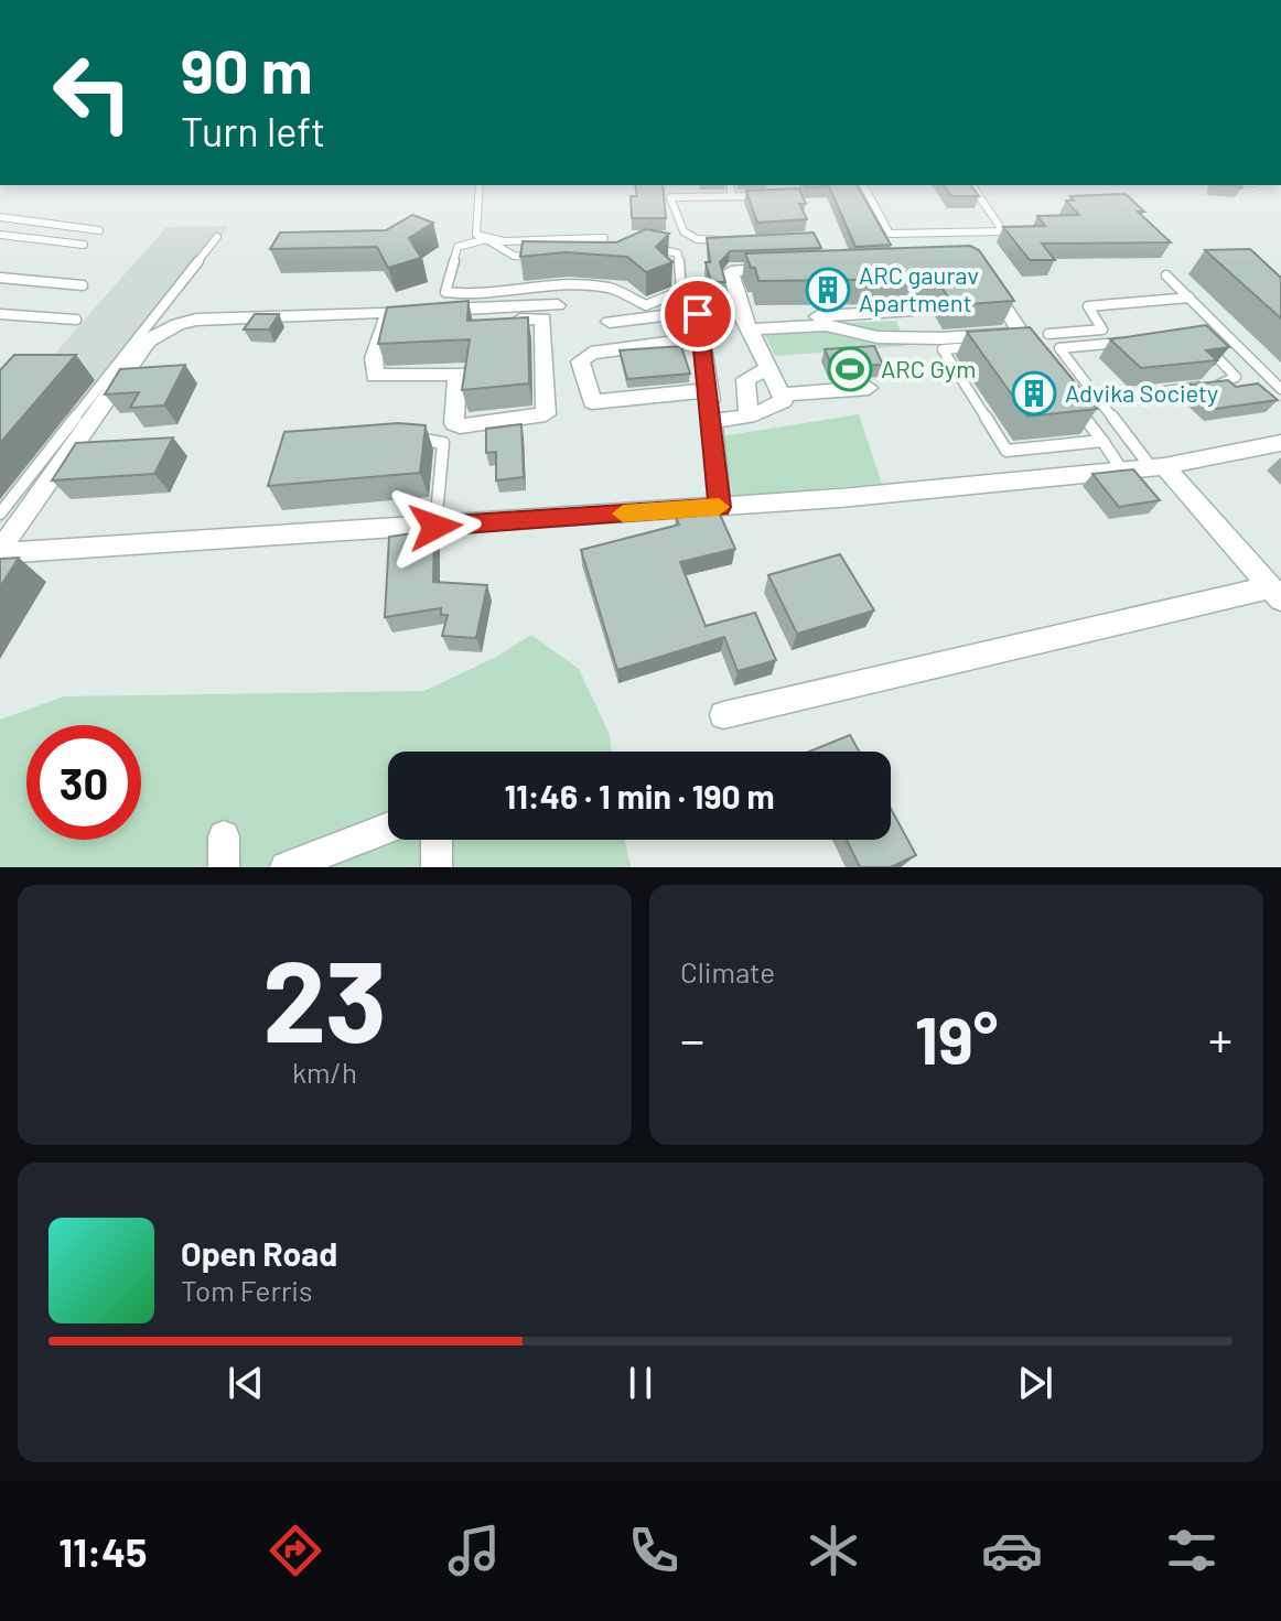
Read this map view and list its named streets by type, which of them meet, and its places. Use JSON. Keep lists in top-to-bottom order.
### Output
{
  "places": {
    "building": ["ARC gaurav Apartment", "Advika Society"],
    "sports": ["ARC Gym"]
  },
  "page": {
    "turn": ["90 m", "Turn left"],
    "limit": "30",
    "trip": "11:46 · 1 min · 190 m",
    "tile": [
      ["23", "km/h"],
      "Climate"
    ],
    "heat": ["−", "19°", "+"],
    "song": ["Open Road", "Tom Ferris"],
    "tabs": "11:45"
  }
}
